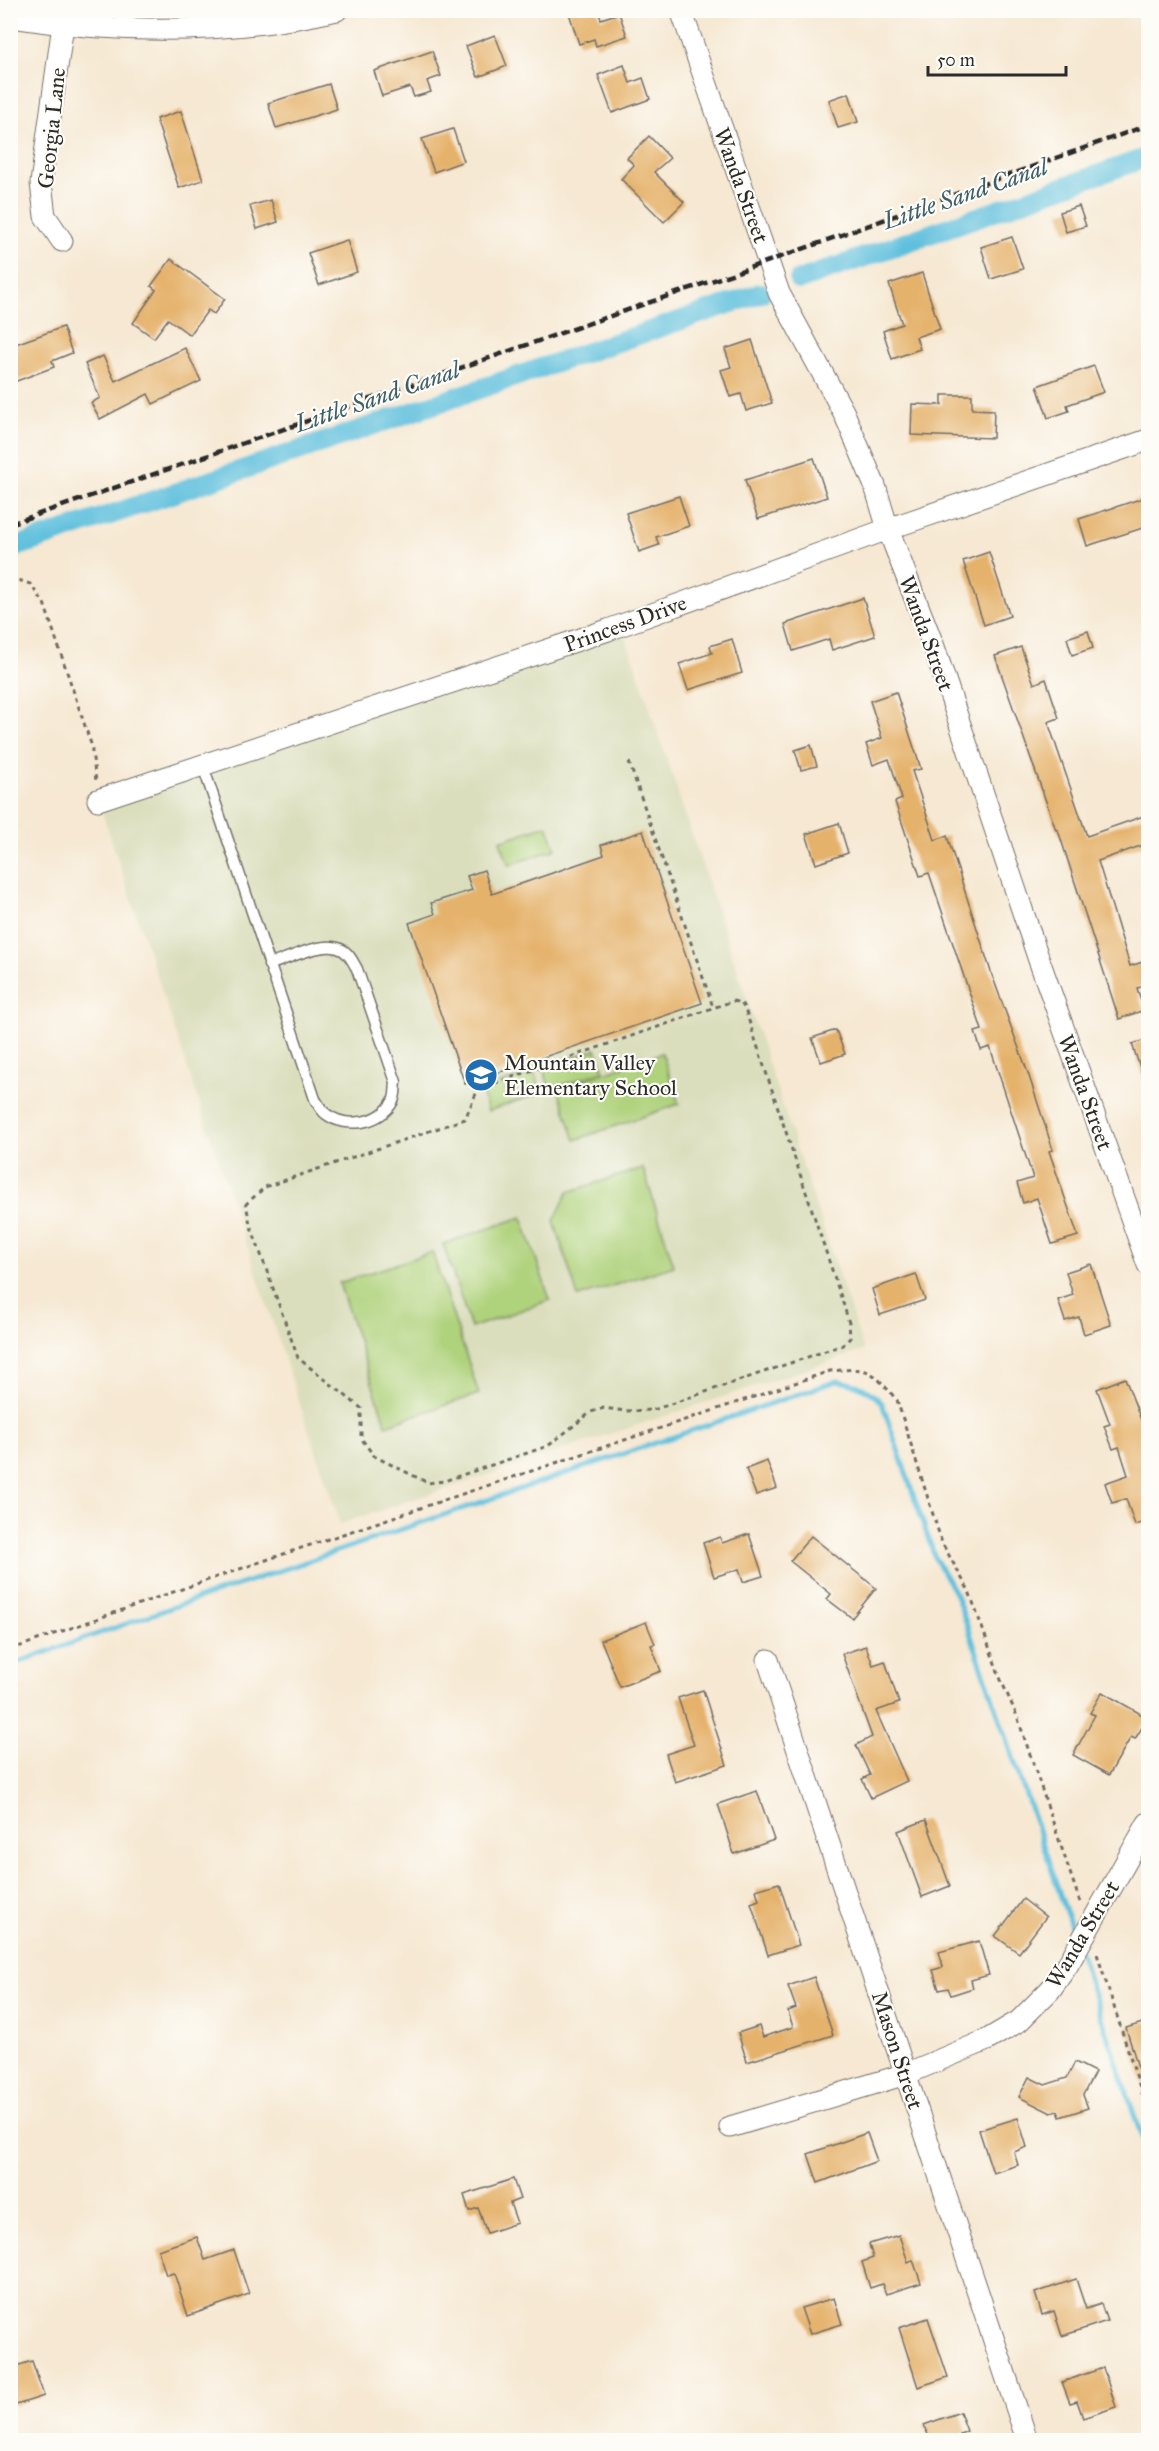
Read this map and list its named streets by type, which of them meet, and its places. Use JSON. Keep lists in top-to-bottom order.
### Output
{
  "streets": {
    "street": [
      "Georgia Lane",
      "Wanda Street",
      "Princess Drive",
      "Mason Street"
    ]
  },
  "crossings": [
    ["Wanda Street", "Princess Drive"],
    ["Wanda Street", "Mason Street"]
  ],
  "water": ["Little Sand Canal"],
  "places": {
    "school or university": ["Mountain Valley Elementary School"]
  },
  "scale_bar": "50 m"
}
